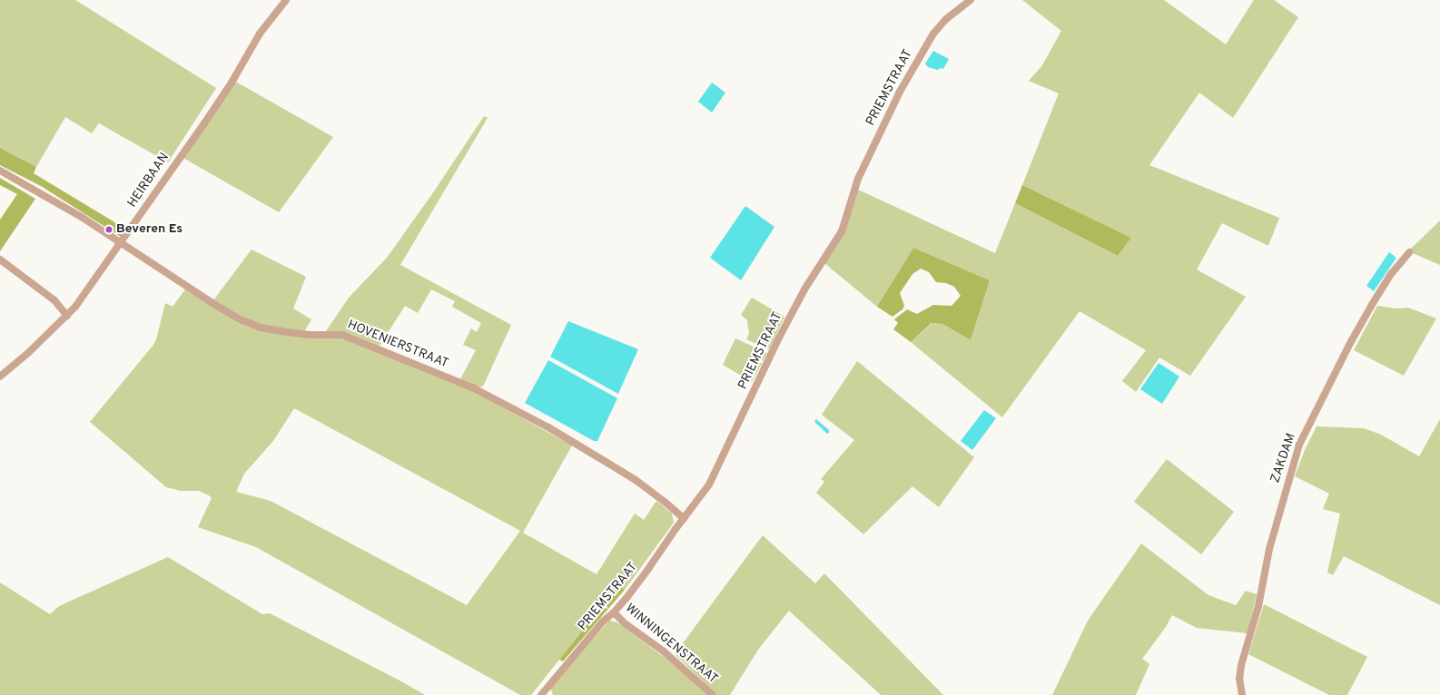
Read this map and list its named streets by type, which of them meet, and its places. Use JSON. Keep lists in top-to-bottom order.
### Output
{
  "streets": {
    "street": [
      "PRIEMSTRAAT",
      "HEIRBAAN",
      "HOVENIERSTRAAT",
      "ZAKDAM",
      "WINNINGENSTRAAT"
    ]
  },
  "crossings": [
    ["PRIEMSTRAAT", "HOVENIERSTRAAT"],
    ["PRIEMSTRAAT", "WINNINGENSTRAAT"],
    ["HEIRBAAN", "HOVENIERSTRAAT"]
  ],
  "places": ["Beveren Es"]
}
